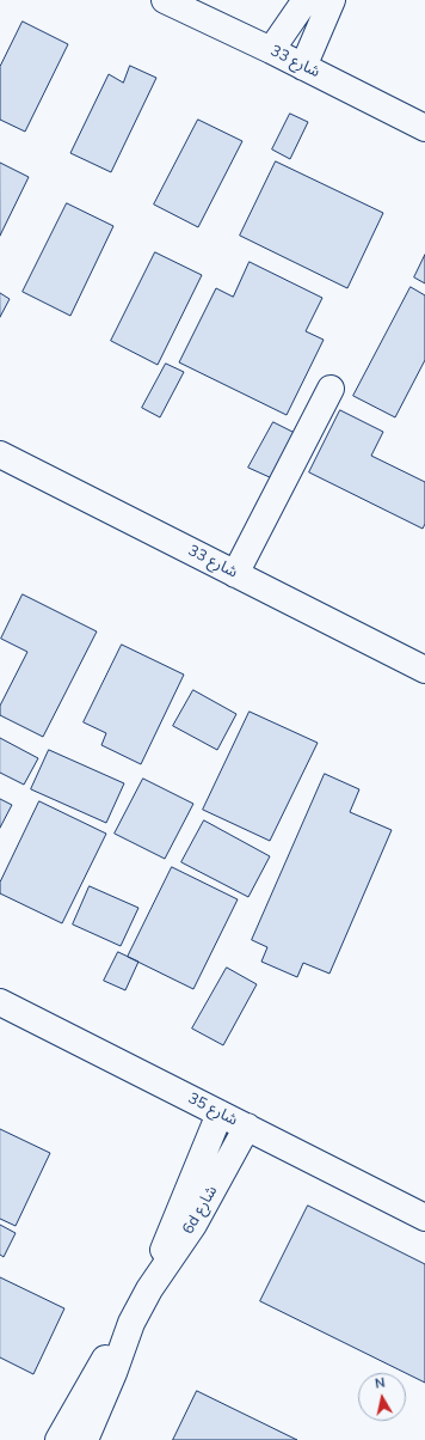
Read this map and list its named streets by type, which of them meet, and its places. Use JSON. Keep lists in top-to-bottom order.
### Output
{
  "streets": {
    "street": ["شارع 33", "شارع 35", "6d شارع"]
  },
  "crossings": [
    ["شارع 35", "6d شارع"]
  ],
  "north": "top"
}
